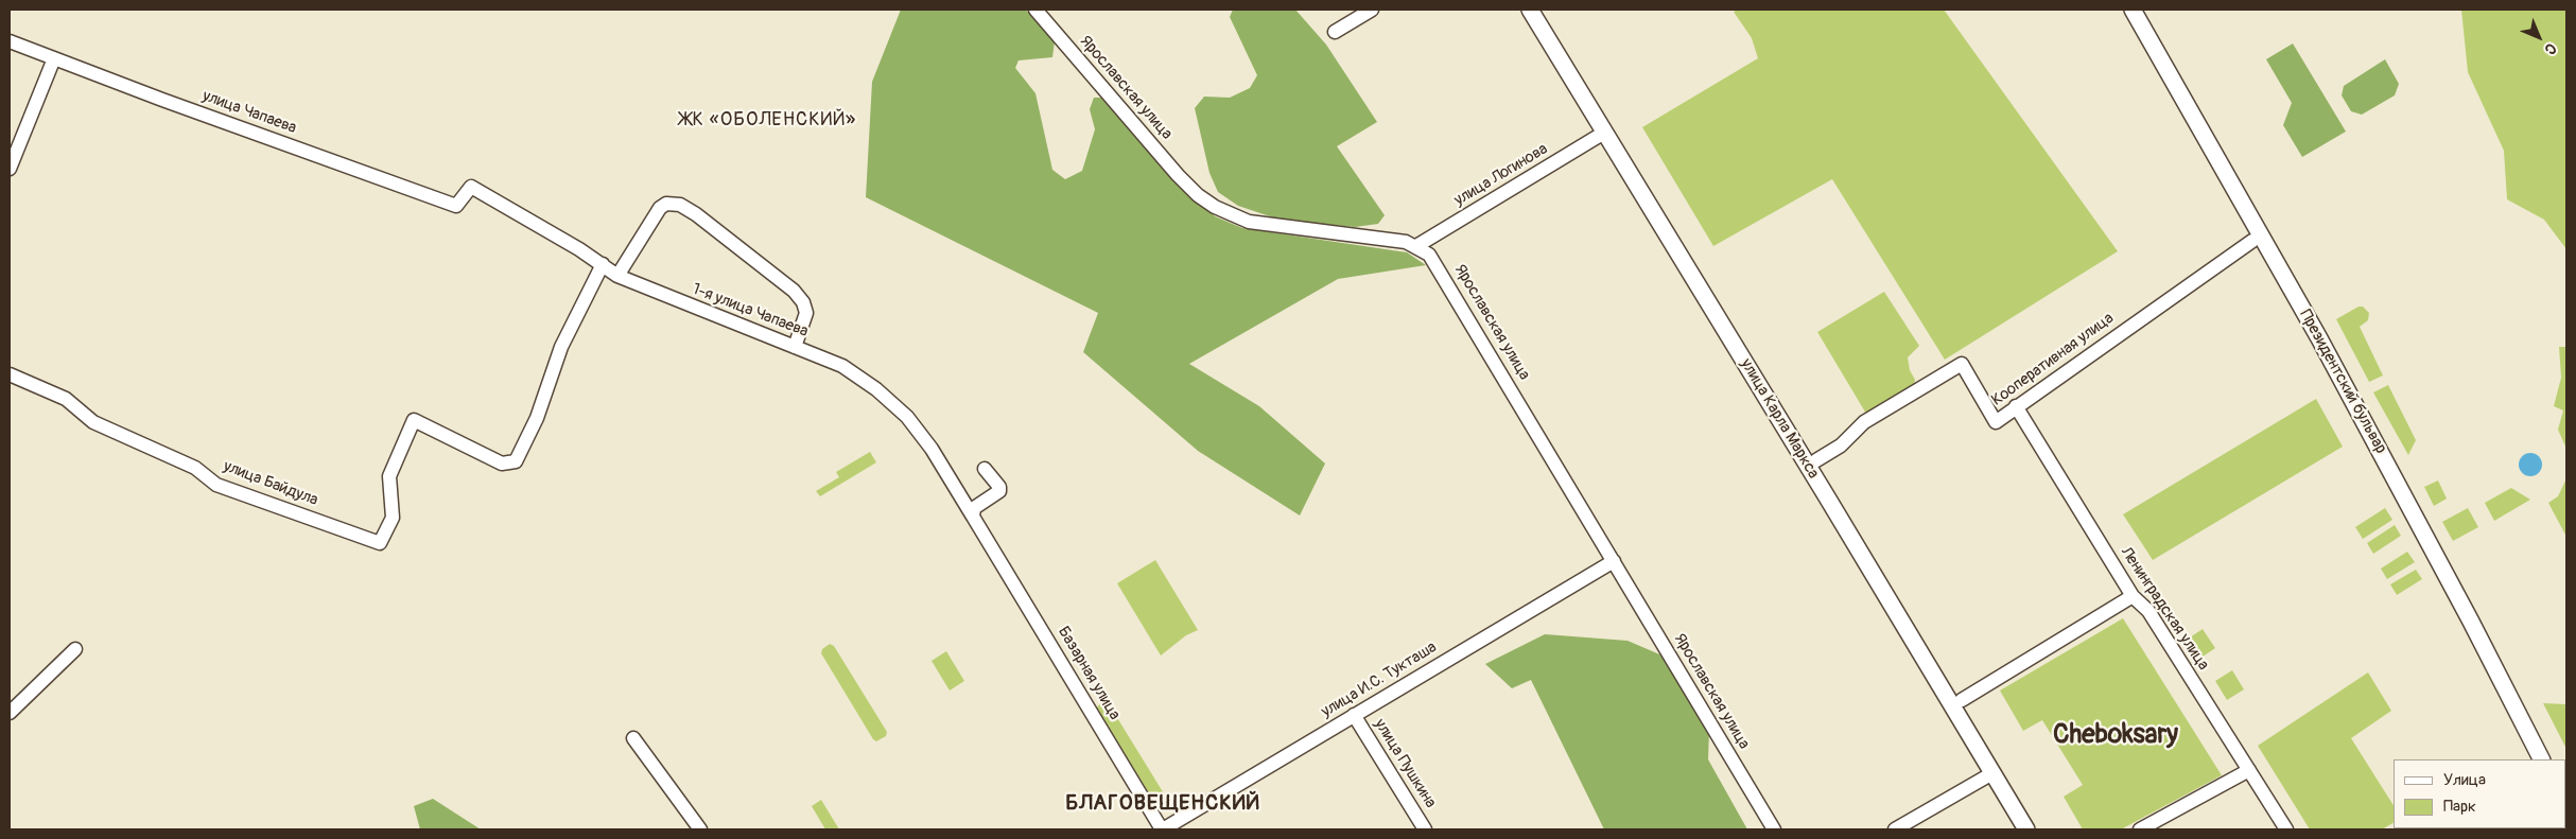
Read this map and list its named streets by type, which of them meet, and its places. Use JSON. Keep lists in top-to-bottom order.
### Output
{
  "streets": {
    "main road": ["Президентский бульвар", "улица Карла Маркса"],
    "street": [
      "Ярославская улица",
      "улица Чапаева",
      "улица Логинова",
      "1-я улица Чапаева",
      "Кооперативная улица",
      "улица Байдула",
      "Ленинградская улица",
      "Базарная улица",
      "улица И.С. Тукташа",
      "улица Пушкина"
    ]
  },
  "crossings": [
    ["Ярославская улица", "улица Логинова"],
    ["Ярославская улица", "улица И.С. Тукташа"],
    ["улица Чапаева", "1-я улица Чапаева"],
    ["улица Логинова", "улица Карла Маркса"],
    ["1-я улица Чапаева", "улица Байдула"],
    ["1-я улица Чапаева", "Базарная улица"],
    ["Кооперативная улица", "Президентский бульвар"],
    ["Кооперативная улица", "улица Карла Маркса"],
    ["Кооперативная улица", "Ленинградская улица"],
    ["Базарная улица", "улица И.С. Тукташа"],
    ["улица И.С. Тукташа", "улица Пушкина"]
  ],
  "districts": ["ЖК «ОБОЛЕНСКИЙ»", "Cheboksary", "БЛАГОВЕЩЕНСКИЙ"],
  "legend": ["Улица", "Парк"],
  "north": "bottom right"
}
